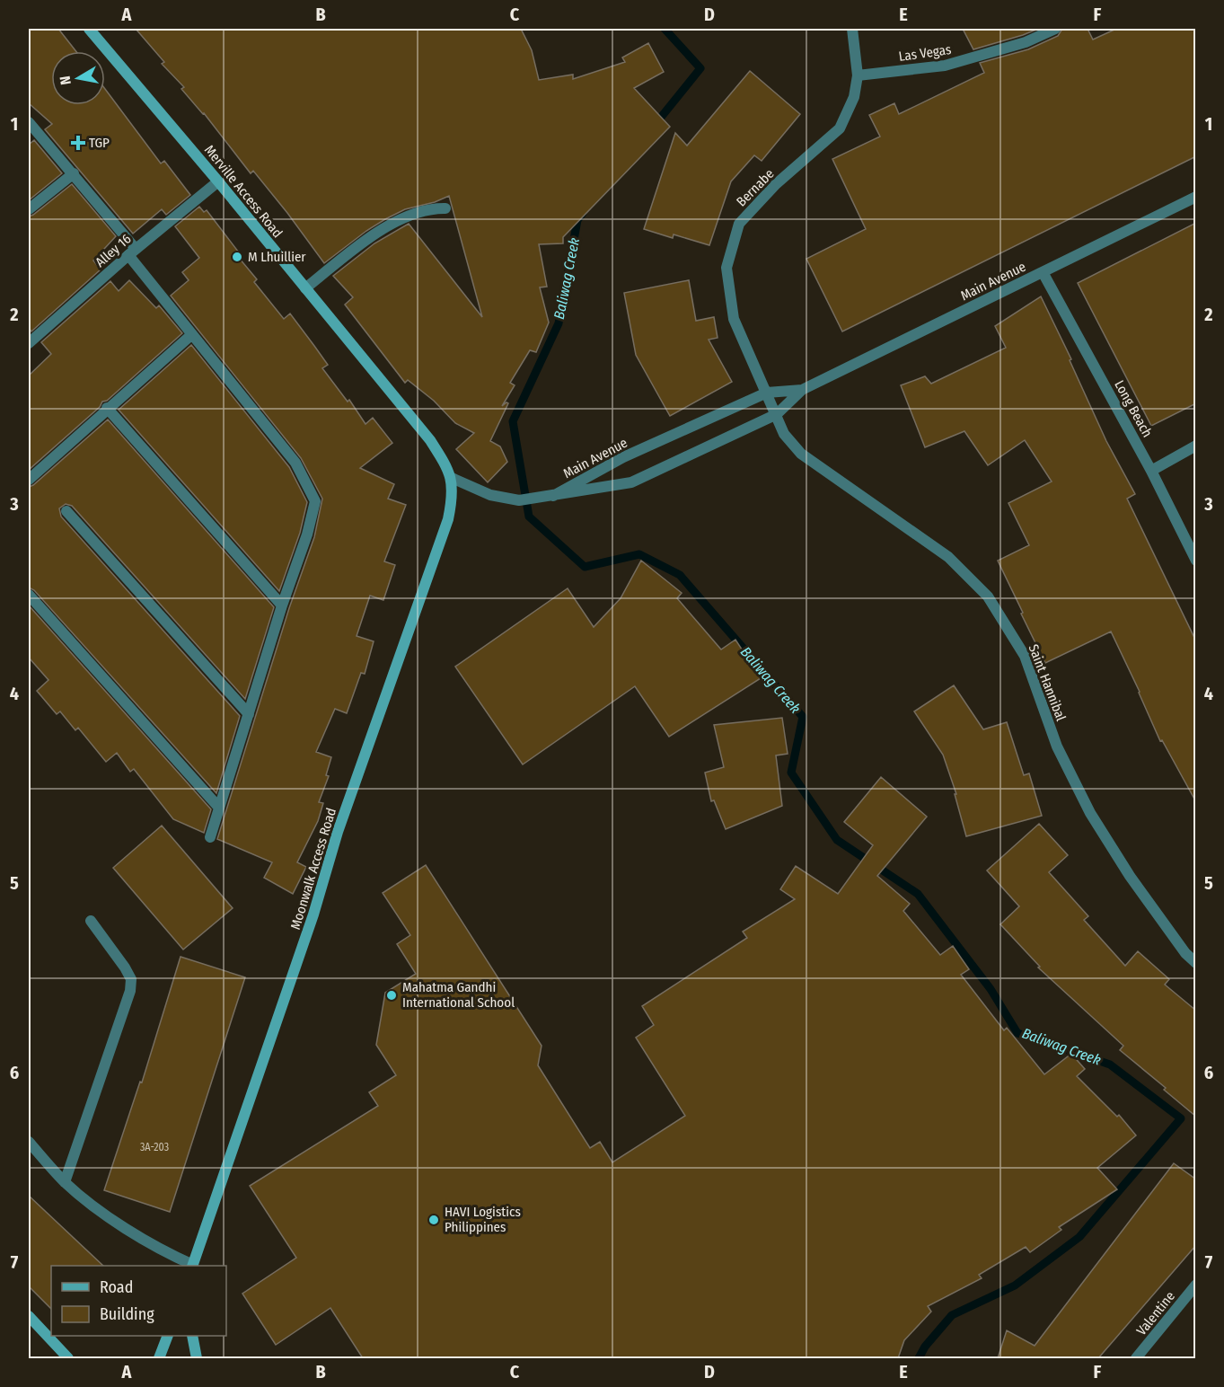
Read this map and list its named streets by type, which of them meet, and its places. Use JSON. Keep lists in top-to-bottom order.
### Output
{
  "streets": {
    "street": [
      "Las Vegas",
      "Bernabe",
      "Merville Access Road",
      "Alley 16",
      "Main Avenue",
      "Long Beach",
      "Saint Hannibal",
      "Moonwalk Access Road",
      "Valentine"
    ]
  },
  "crossings": [
    ["Las Vegas", "Bernabe"],
    ["Bernabe", "Main Avenue"],
    ["Bernabe", "Saint Hannibal"],
    ["Merville Access Road", "Alley 16"],
    ["Merville Access Road", "Main Avenue"],
    ["Merville Access Road", "Moonwalk Access Road"],
    ["Main Avenue", "Long Beach"],
    ["Main Avenue", "Saint Hannibal"],
    ["Main Avenue", "Moonwalk Access Road"]
  ],
  "water": ["Baliwag Creek"],
  "places": {
    "health": ["TGP"],
    "other": ["M Lhuillier", "Mahatma Gandhi International School", "HAVI Logistics Philippines"]
  },
  "house_numbers": ["3A-203"],
  "legend": ["Road", "Building"],
  "north": "left",
  "grid": {
    "columns": [
      "A",
      "B",
      "C",
      "D",
      "E",
      "F"
    ],
    "rows": [
      "1",
      "2",
      "3",
      "4",
      "5",
      "6",
      "7"
    ]
  }
}
